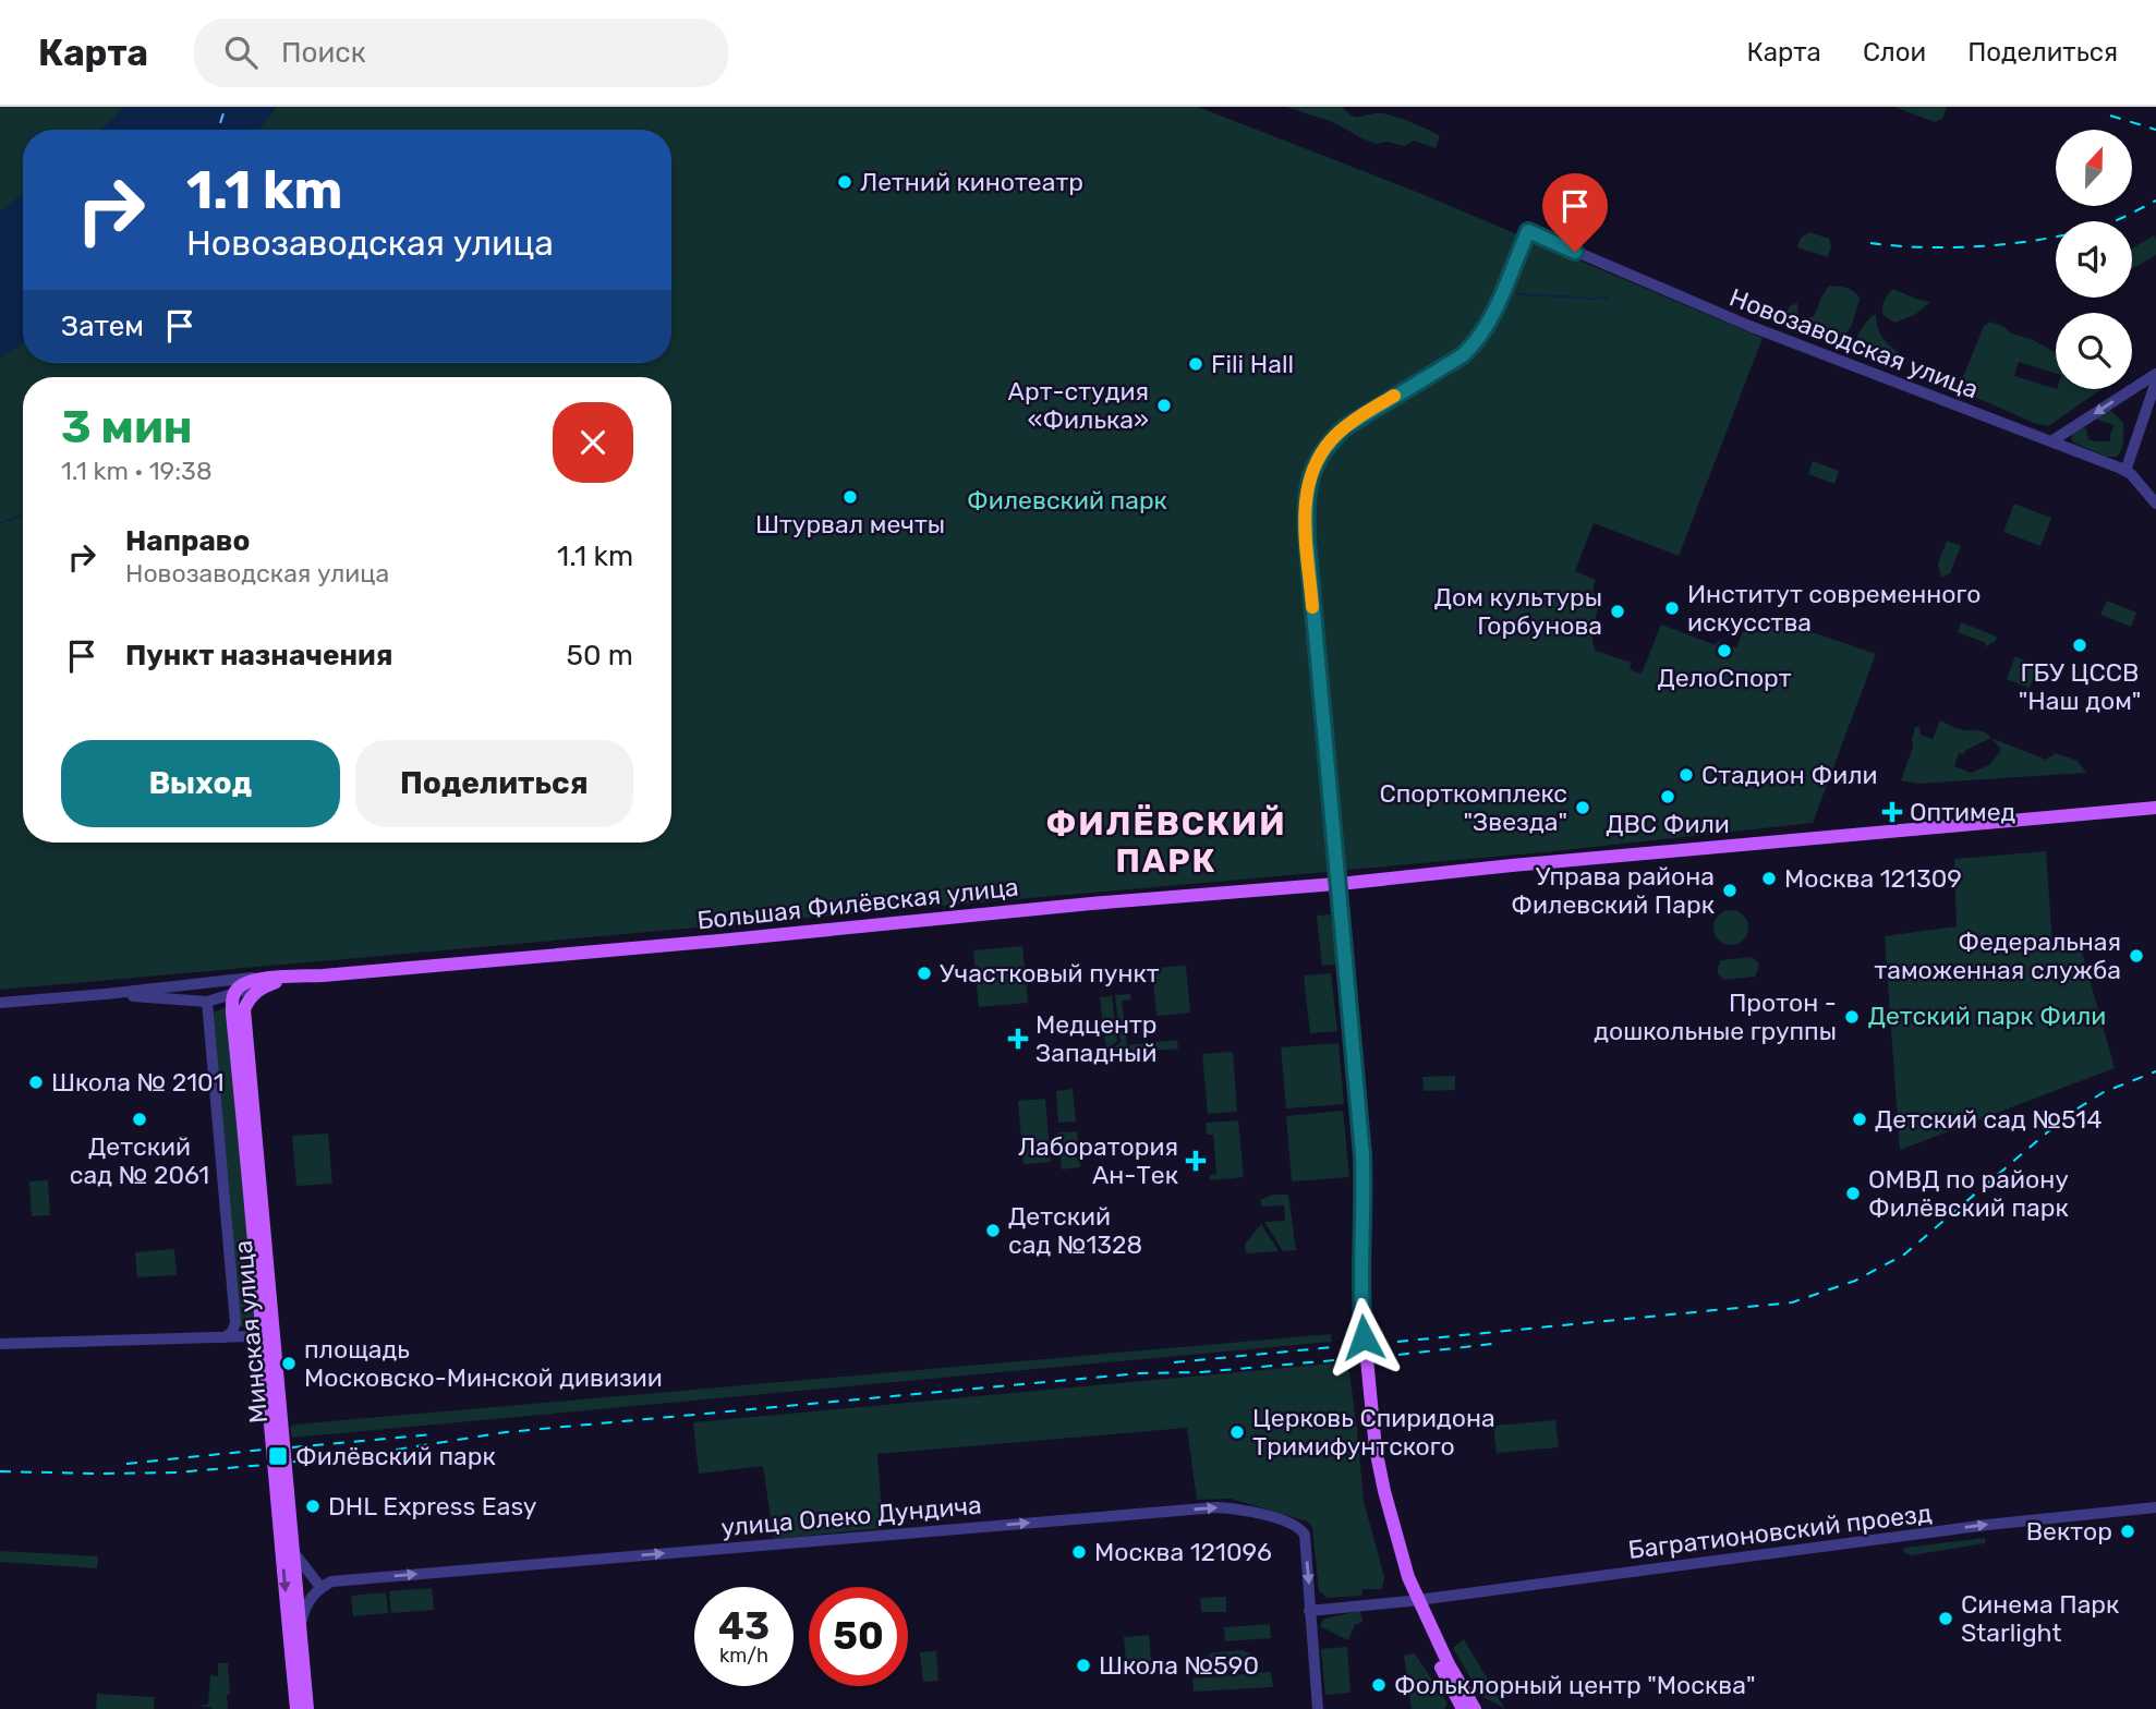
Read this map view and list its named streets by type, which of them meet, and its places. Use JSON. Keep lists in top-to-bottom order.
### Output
{
  "streets": {
    "main road": ["Большая Филёвская улица", "Минская улица"],
    "street": ["Новозаводская улица", "улица Олеко Дундича", "Багратионовский проезд"]
  },
  "crossings": [
    ["Новозаводская улица", "Большая Филёвская улица"],
    ["Большая Филёвская улица", "Минская улица"]
  ],
  "one_way": ["улица Олеко Дундича", "Багратионовский проезд"],
  "districts": ["ФИЛЁВСКИЙ ПАРК"],
  "parks": ["Филевский парк", "Детский парк Фили"],
  "places": {
    "other": [
      "Летний кинотеатр",
      "Fili Hall",
      "Арт-студия «Филька»",
      "Штурвал мечты",
      "Институт современного искусства",
      "Дом культуры Горбунова",
      "ГБУ ЦССВ \"Наш дом\"",
      "ДелоСпорт",
      "Стадион Фили",
      "ДВС Фили",
      "Спорткомплекс \"Звезда\"",
      "Москва 121309",
      "Управа района Филевский Парк",
      "Федеральная таможенная служба",
      "Участковый пункт",
      "Протон - дошкольные группы",
      "Школа № 2101",
      "Детский сад № 2061",
      "Детский сад №514",
      "ОМВД по району Филёвский парк",
      "Детский сад №1328",
      "площадь Московско-Минской дивизии",
      "Церковь Спиридона Тримифунтского",
      "DHL Express Easy",
      "Вектор",
      "Москва 121096",
      "Синема Парк Starlight",
      "Школа №590",
      "Фольклорный центр \"Москва\""
    ],
    "health": ["Оптимед", "Медцентр Западный", "Лаборатория Ан-Тек"],
    "transit": ["Филёвский парк"]
  },
  "north": "top",
  "page": {
    "header": "Карта",
    "search": "Поиск",
    "nav": ["Карта", "Слои", "Поделиться"],
    "turn": ["1.1 km", "Новозаводская улица"],
    "then": "Затем",
    "heading": ["3 мин", "1.1 km · 19:38"],
    "list": [
      {
        "name": "Направо",
        "note": "Новозаводская улица",
        "value": "1.1 km"
      },
      {
        "name": "Пункт назначения",
        "value": "50 m"
      }
    ],
    "buttons": ["Выход", "Поделиться"],
    "speed": "43 km/h",
    "limit": "50"
  }
}
